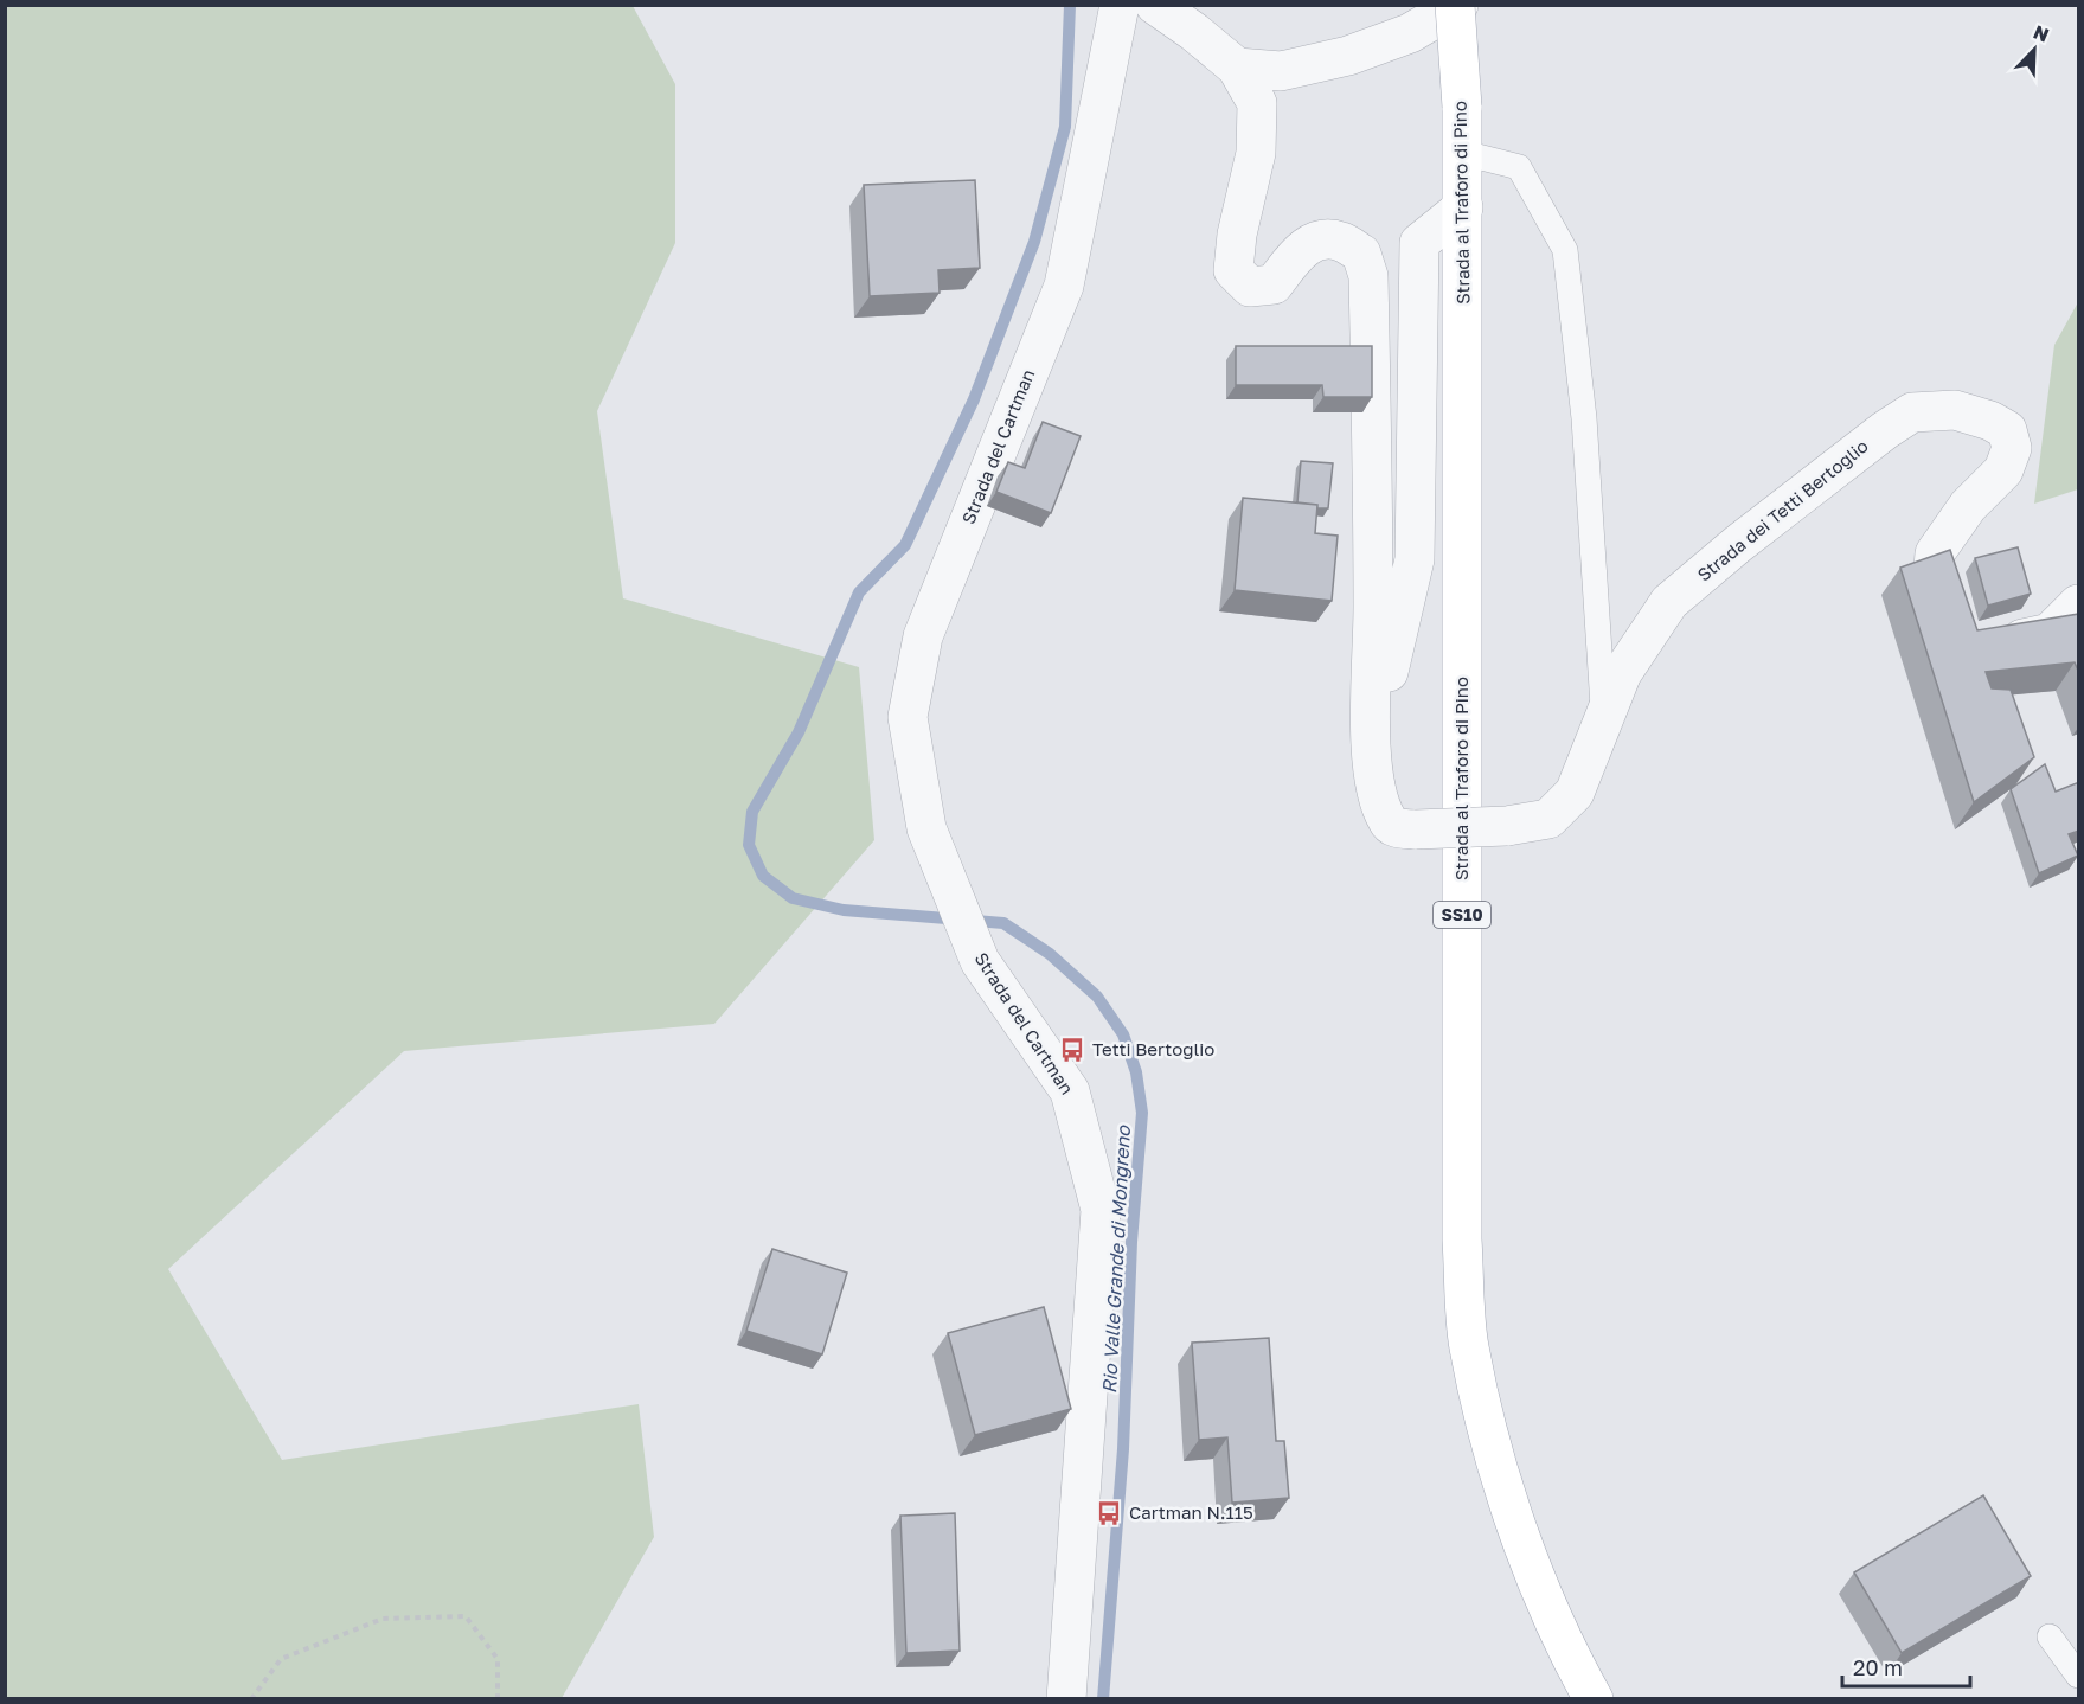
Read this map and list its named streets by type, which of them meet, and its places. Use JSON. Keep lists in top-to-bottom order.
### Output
{
  "streets": {
    "main road": ["Strada al Traforo di Pino", "SS10"],
    "street": ["Strada del Cartman", "Strada dei Tetti Bertoglio"]
  },
  "crossings": [
    ["Strada al Traforo di Pino", "Strada dei Tetti Bertoglio"]
  ],
  "water": ["Rio Valle Grande di Mongreno"],
  "places": {
    "bus stop": ["Tetti Bertoglio", "Cartman N.115"]
  },
  "scale_bar": "20 m",
  "north": "top right"
}
